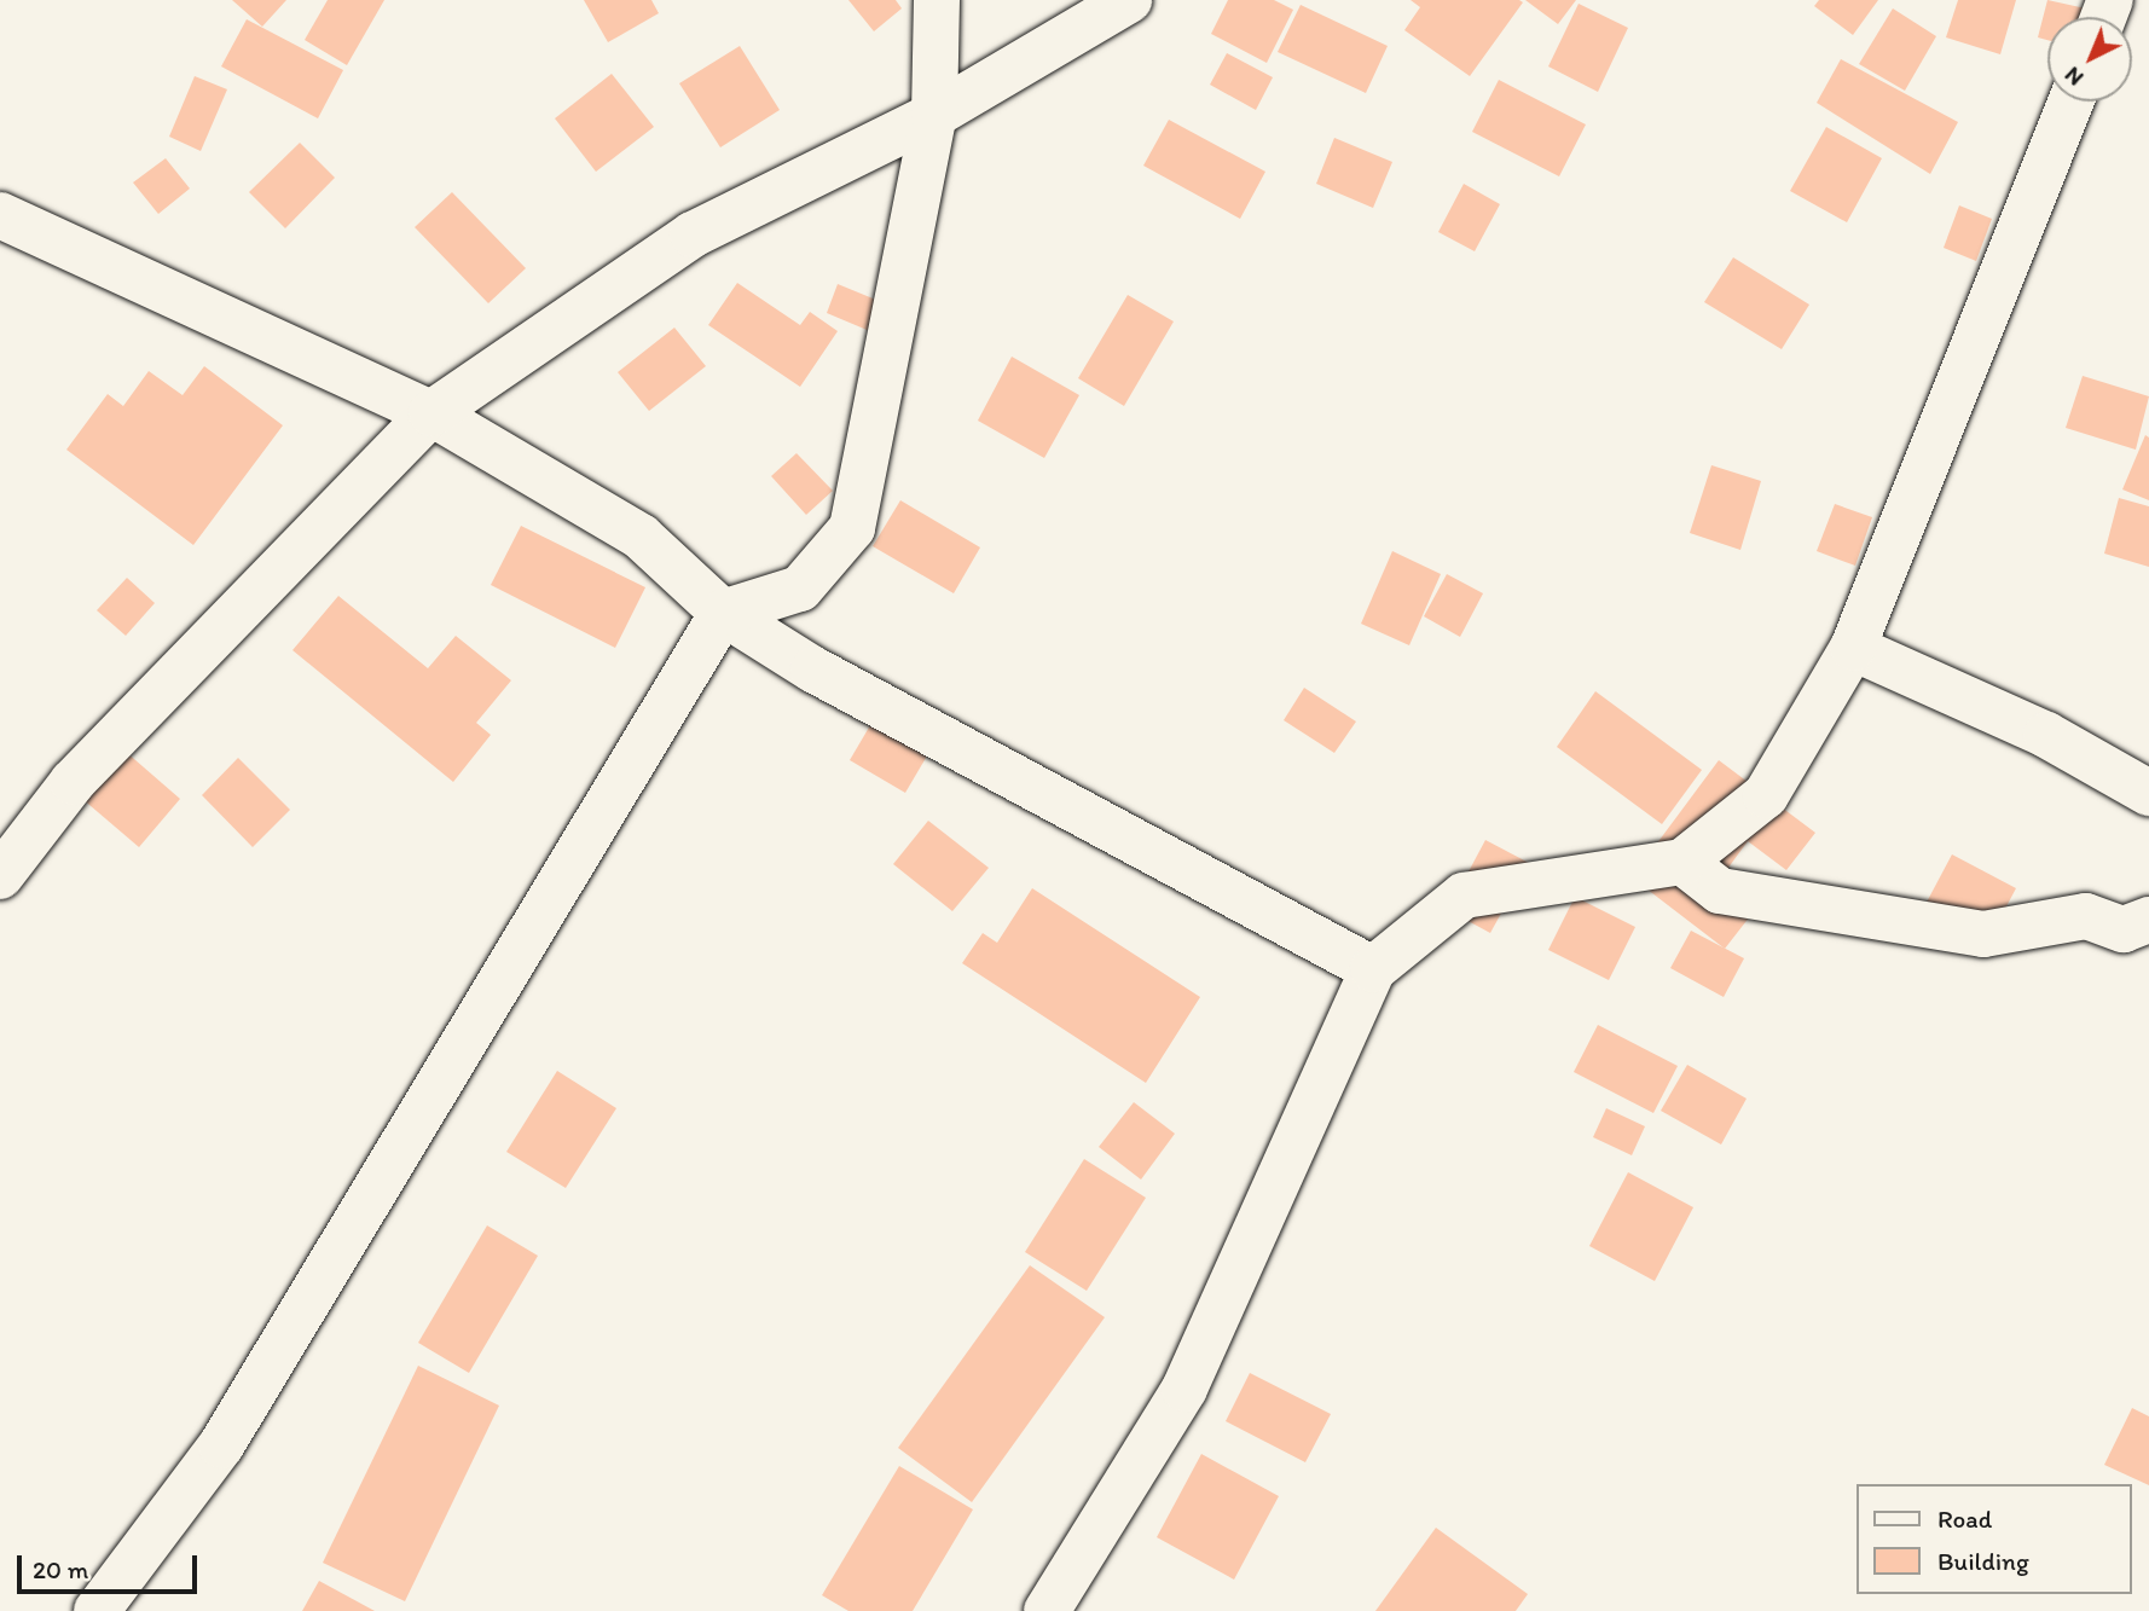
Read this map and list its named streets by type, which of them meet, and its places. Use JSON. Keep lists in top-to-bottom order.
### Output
{
  "legend": ["Road", "Building"],
  "scale_bar": "20 m",
  "north": "bottom left"
}
